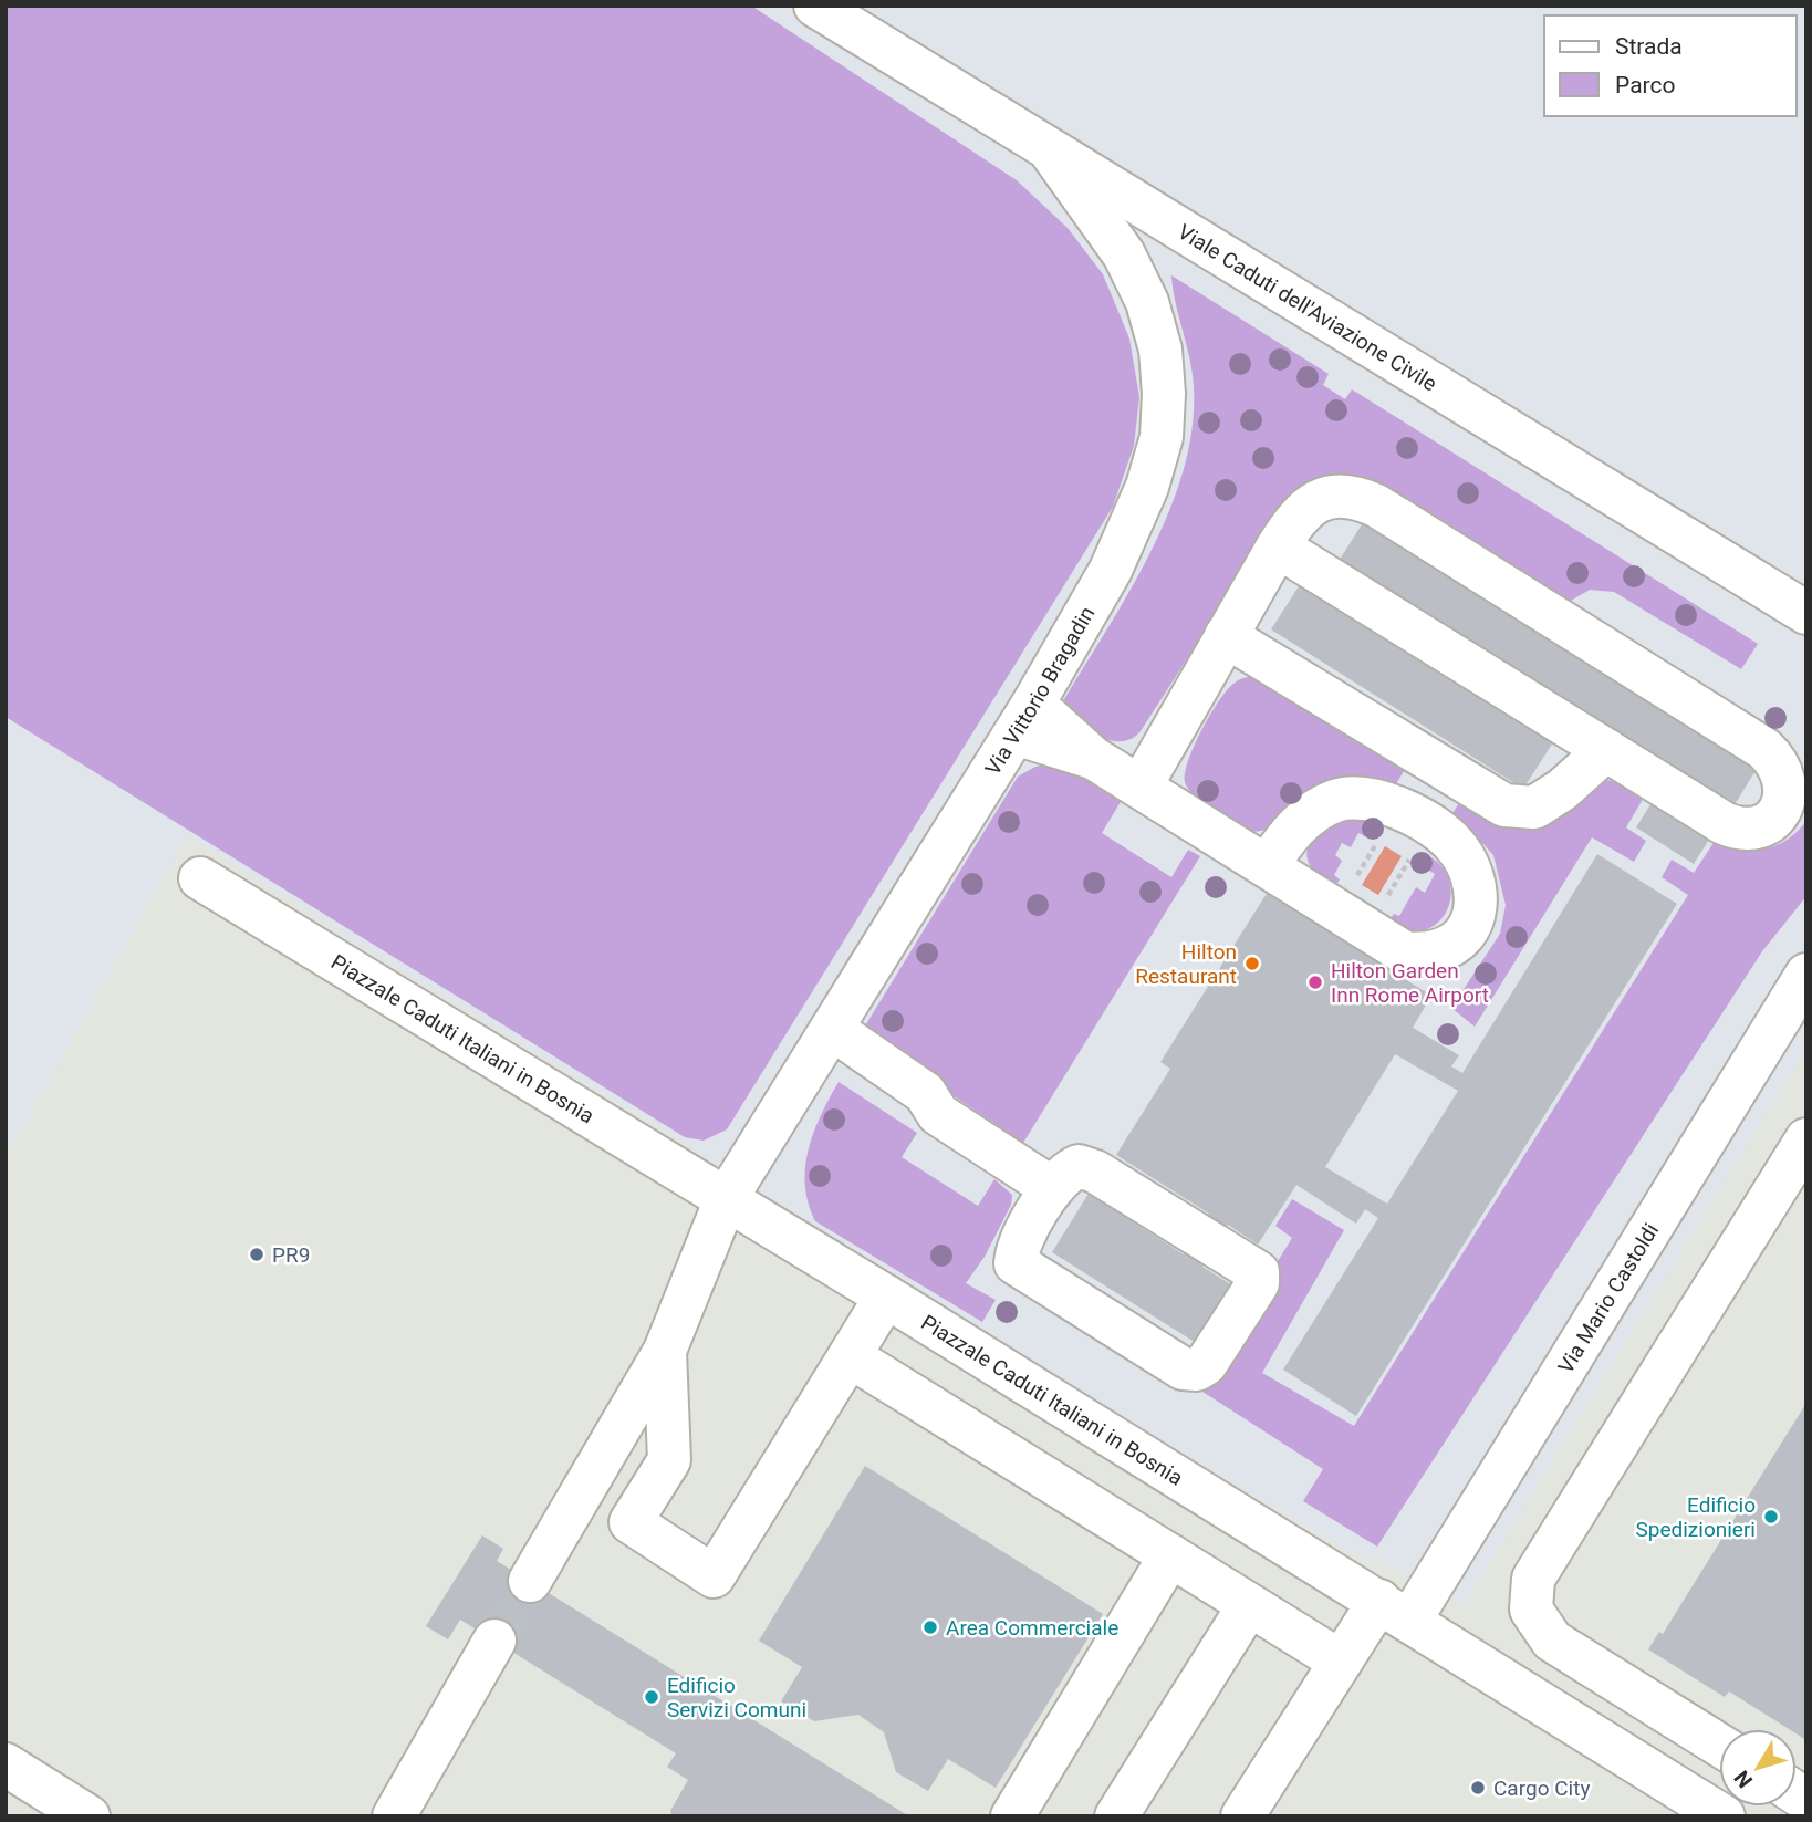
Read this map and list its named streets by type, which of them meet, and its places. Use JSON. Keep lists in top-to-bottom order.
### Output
{
  "streets": {
    "street": [
      "Viale Caduti dell'Aviazione Civile",
      "Via Vittorio Bragadin",
      "Piazzale Caduti Italiani in Bosnia",
      "Via Mario Castoldi"
    ]
  },
  "crossings": [
    ["Viale Caduti dell'Aviazione Civile", "Via Vittorio Bragadin"],
    ["Via Vittorio Bragadin", "Piazzale Caduti Italiani in Bosnia"],
    ["Piazzale Caduti Italiani in Bosnia", "Via Mario Castoldi"]
  ],
  "places": [
    "Hilton Restaurant",
    "Hilton Garden Inn Rome Airport",
    "PR9",
    "Edificio Spedizionieri",
    "Area Commerciale",
    "Edificio Servizi Comuni",
    "Cargo City"
  ],
  "legend": ["Strada", "Parco"],
  "north": "bottom left"
}
